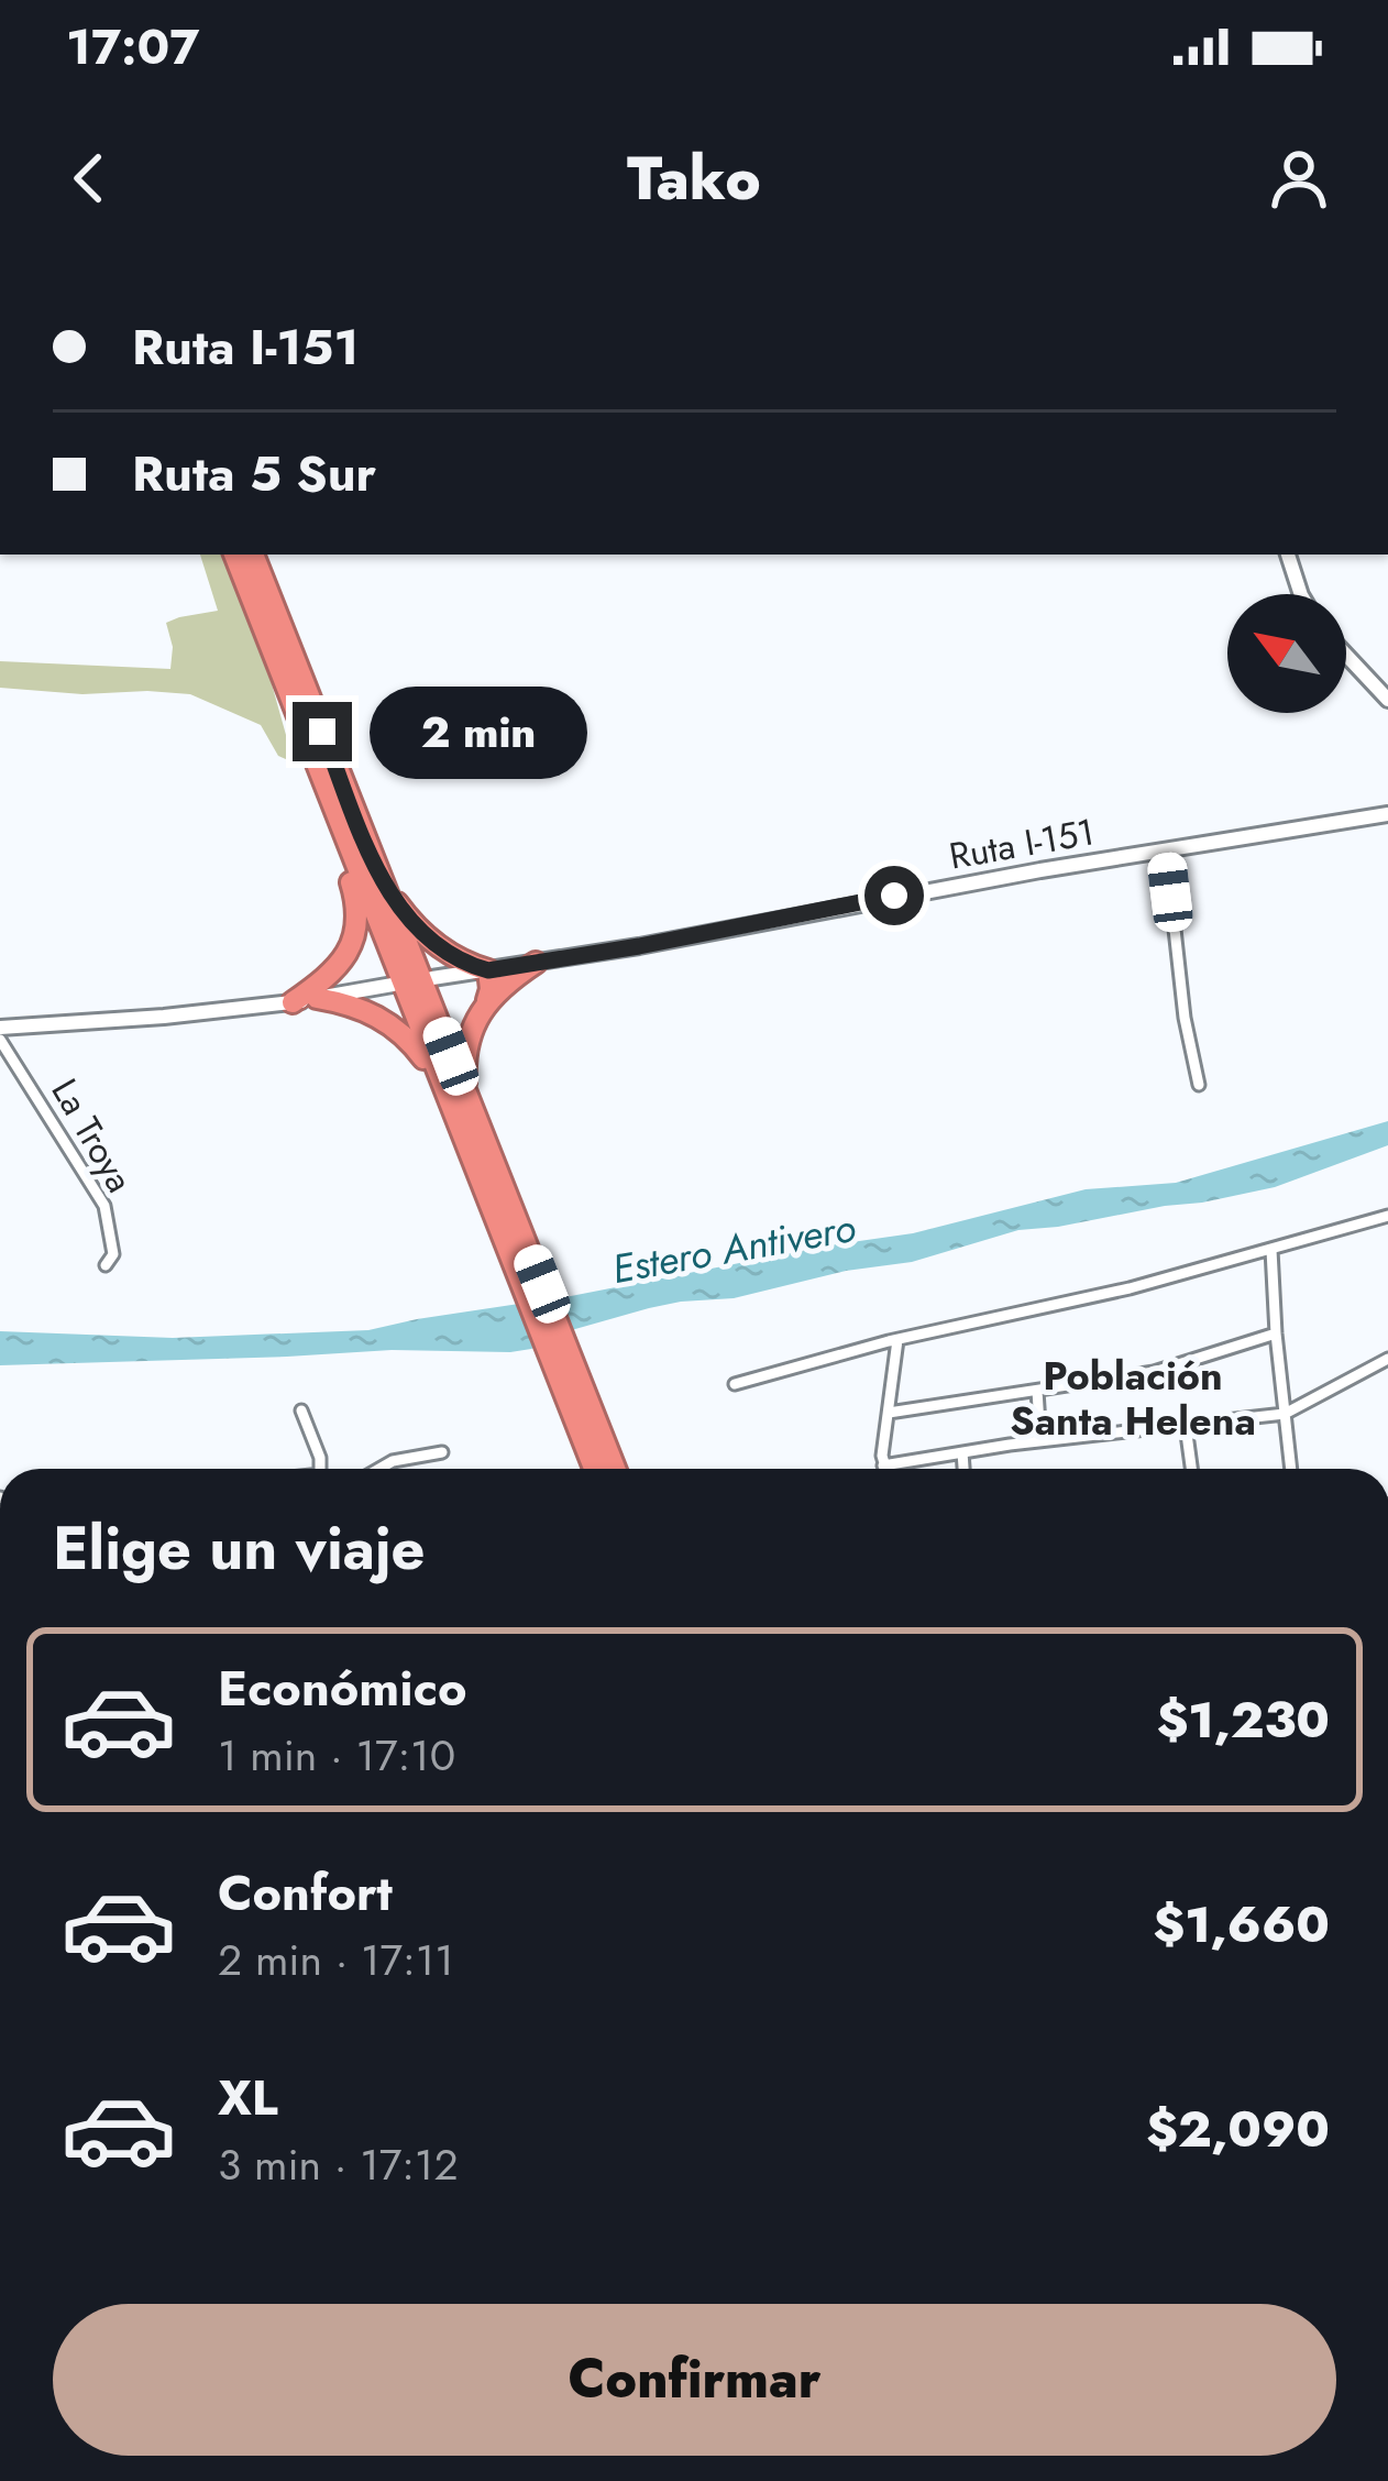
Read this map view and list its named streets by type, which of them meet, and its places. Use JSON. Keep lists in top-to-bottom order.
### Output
{
  "streets": {
    "street": ["Ruta I-151", "La Troya"]
  },
  "districts": ["Población Santa Helena"],
  "water": ["Estero Antivero"],
  "north": "top left",
  "page": {
    "status": "17:07",
    "header": "Tako",
    "banner": ["Ruta I-151", "Ruta 5 Sur"],
    "bubble": "2 min",
    "heading": "Elige un viaje",
    "list": [
      {
        "name": "Económico",
        "note": "1 min · 17:10",
        "value": "$1,230"
      },
      {
        "name": "Confort",
        "note": "2 min · 17:11",
        "value": "$1,660"
      },
      {
        "name": "XL",
        "note": "3 min · 17:12",
        "value": "$2,090"
      }
    ],
    "buttons": "Confirmar"
  }
}
